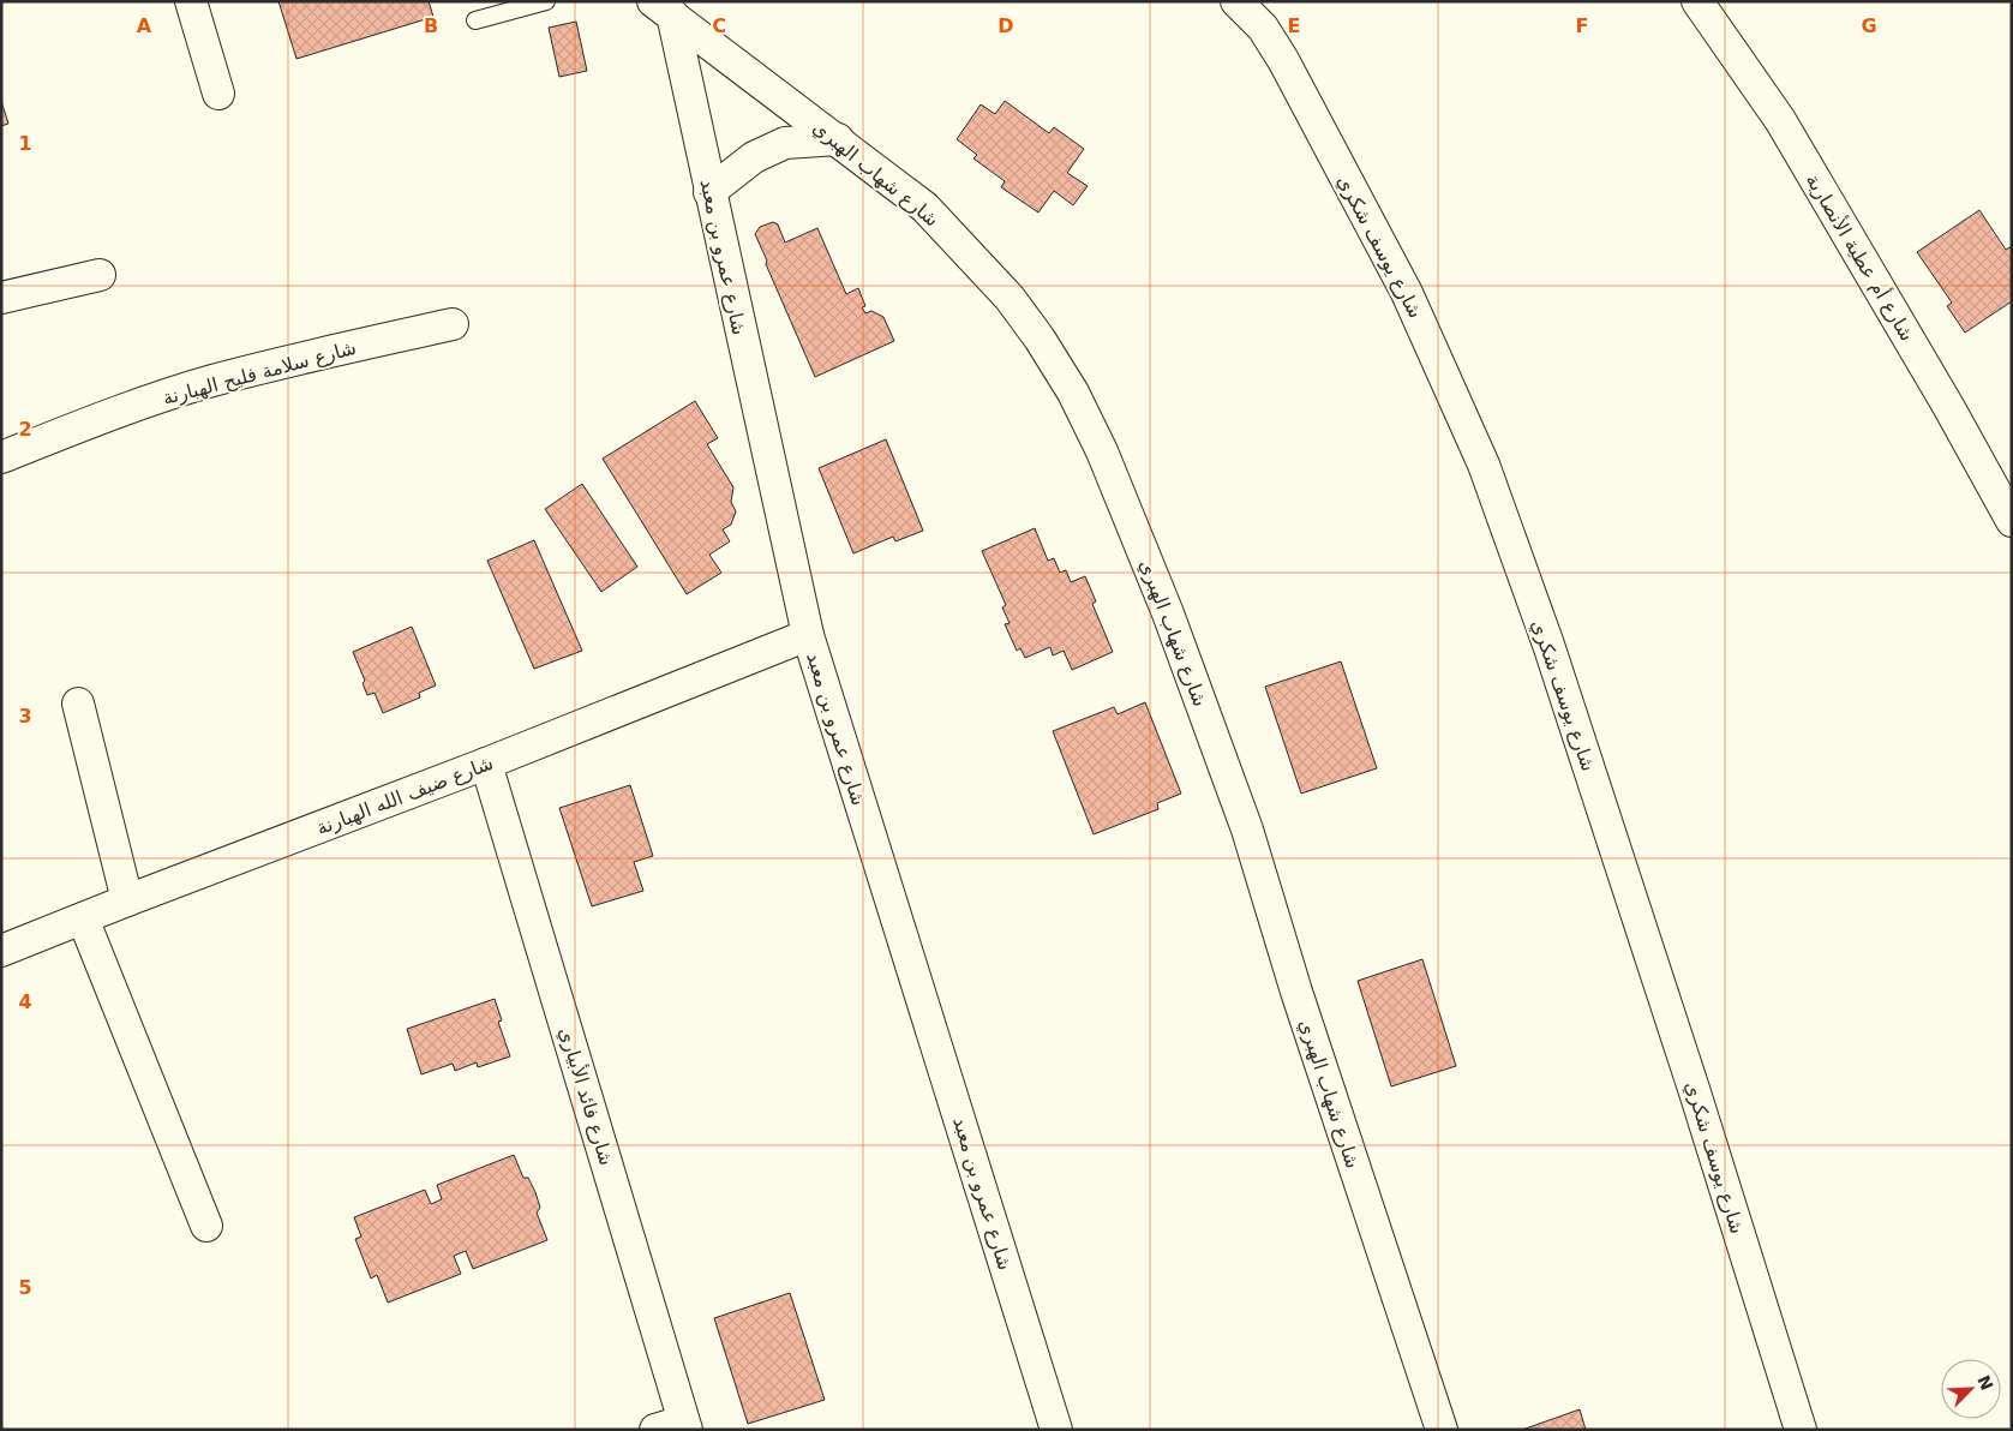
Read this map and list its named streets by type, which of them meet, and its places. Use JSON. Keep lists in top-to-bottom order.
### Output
{
  "streets": {
    "street": [
      "شارع شهاب الهبري",
      "شارع يوسف شكري",
      "شارع عمرو بن معبد",
      "شارع أم عطية الأنصارية",
      "شارع سلامة فليح الهبارنة",
      "شارع ضيف الله الهبارنة",
      "شارع فائد الأبياري"
    ]
  },
  "crossings": [
    ["شارع شهاب الهبري", "شارع عمرو بن معبد"],
    ["شارع عمرو بن معبد", "شارع ضيف الله الهبارنة"],
    ["شارع ضيف الله الهبارنة", "شارع فائد الأبياري"]
  ],
  "north": "top right",
  "grid": {
    "columns": [
      "A",
      "B",
      "C",
      "D",
      "E",
      "F",
      "G"
    ],
    "rows": [
      "1",
      "2",
      "3",
      "4",
      "5"
    ]
  }
}
